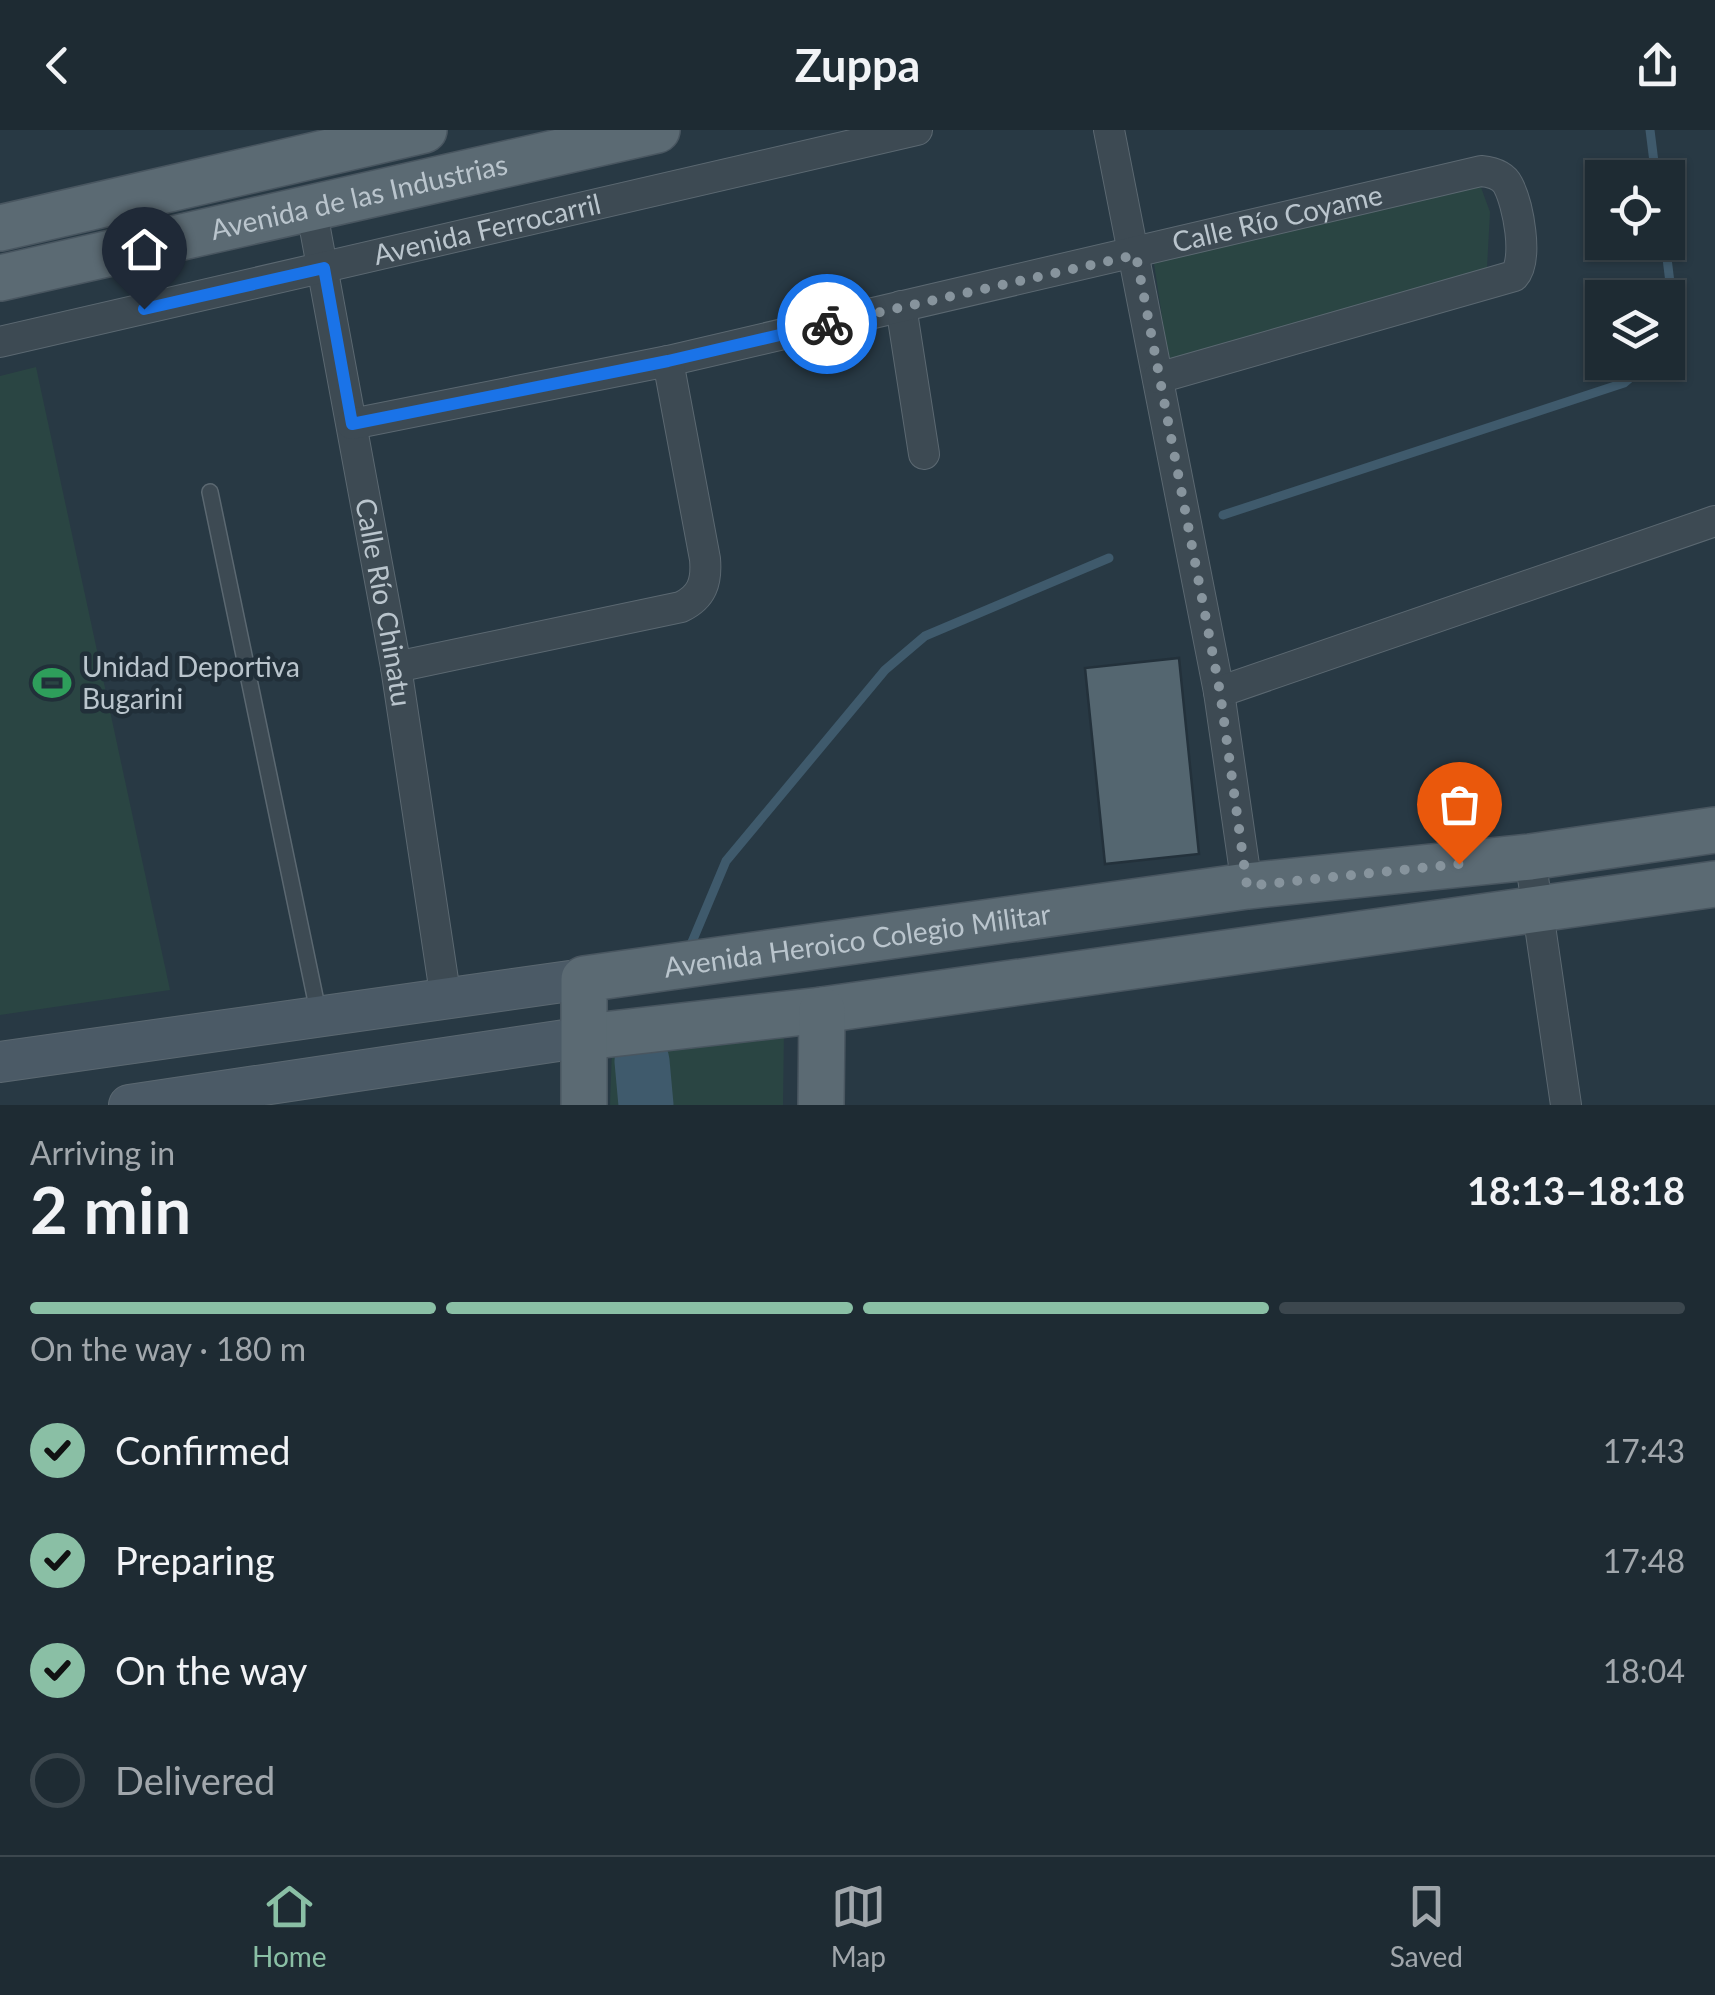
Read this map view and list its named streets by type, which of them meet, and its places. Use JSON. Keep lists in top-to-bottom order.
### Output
{
  "streets": {
    "main road": ["Avenida de las Industrias", "Avenida Heroico Colegio Militar"],
    "street": ["Calle Río Coyame", "Avenida Ferrocarril", "Calle Río Chinatu"]
  },
  "crossings": [
    ["Avenida de las Industrias", "Calle Río Chinatu"],
    ["Calle Río Coyame", "Calle Río Chinatu"],
    ["Avenida Ferrocarril", "Calle Río Chinatu"],
    ["Calle Río Chinatu", "Avenida Heroico Colegio Militar"]
  ],
  "places": {
    "sports": ["Unidad Deportiva Bugarini"]
  },
  "page": {
    "header": "Zuppa",
    "heading": ["2 min", "Arriving in", "18:13–18:18"],
    "bar": "On the way · 180 m",
    "list": [
      ["Confirmed", "17:43"],
      ["Preparing", "17:48"],
      ["On the way", "18:04"],
      "Delivered"
    ],
    "tabs": ["Home", "Map", "Saved"]
  }
}
